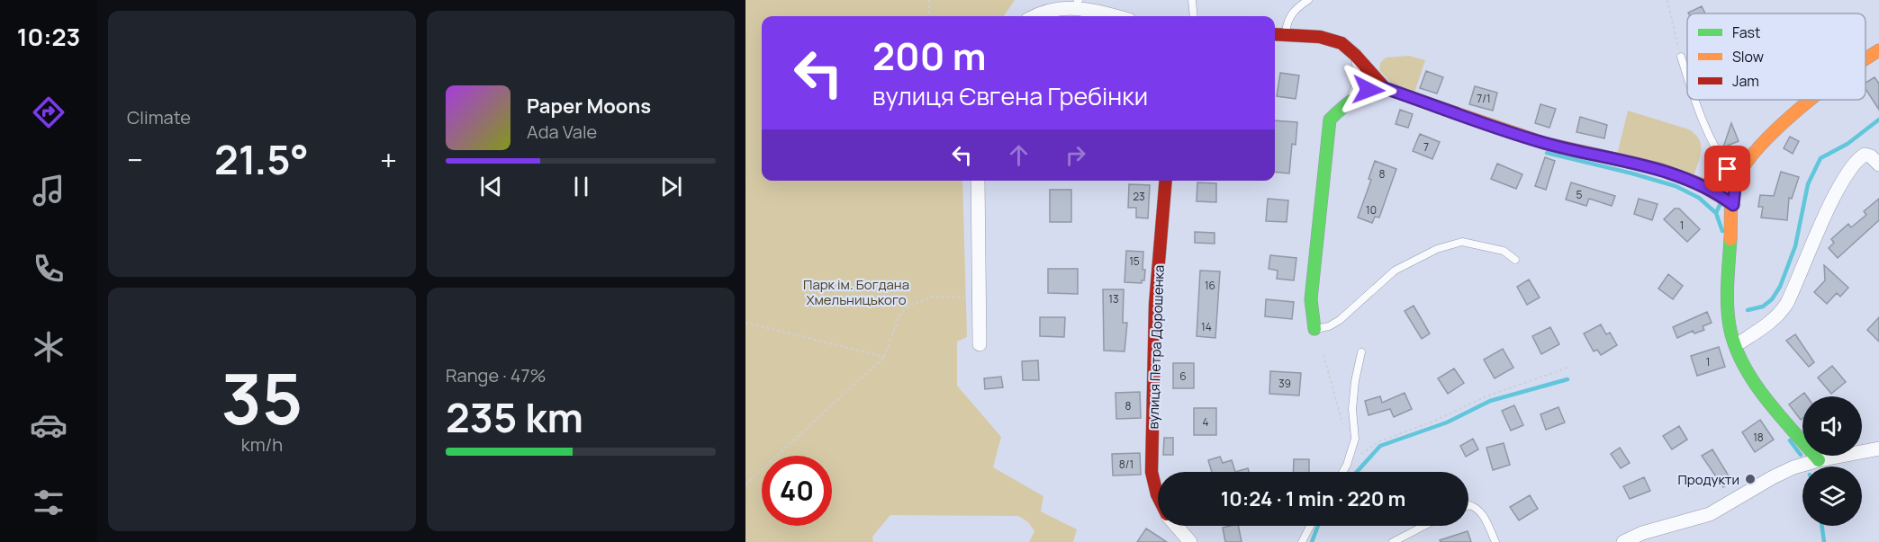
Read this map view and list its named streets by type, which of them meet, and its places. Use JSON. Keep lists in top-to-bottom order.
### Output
{
  "streets": {
    "street": ["вулиця Петра Дорошенка"]
  },
  "parks": ["Парк ім. Богдана Хмельницького"],
  "places": ["Продукти"],
  "house_numbers": [
    "7/1",
    "7",
    "8",
    "5",
    "23",
    "10",
    "1",
    "15",
    "16",
    "13",
    "14",
    "1",
    "6",
    "39",
    "8",
    "4",
    "18",
    "8/1"
  ],
  "legend": ["Fast", "Slow", "Jam"],
  "page": {
    "tabs": "10:23",
    "tile": [
      "Climate",
      ["35", "km/h"],
      ["Range · 47%", "235 km"]
    ],
    "turn": ["200 m", "вулиця Євгена Гребінки"],
    "song": ["Paper Moons", "Ada Vale"],
    "heat": ["−", "21.5°", "+"],
    "limit": "40",
    "trip": "10:24 · 1 min · 220 m"
  }
}
